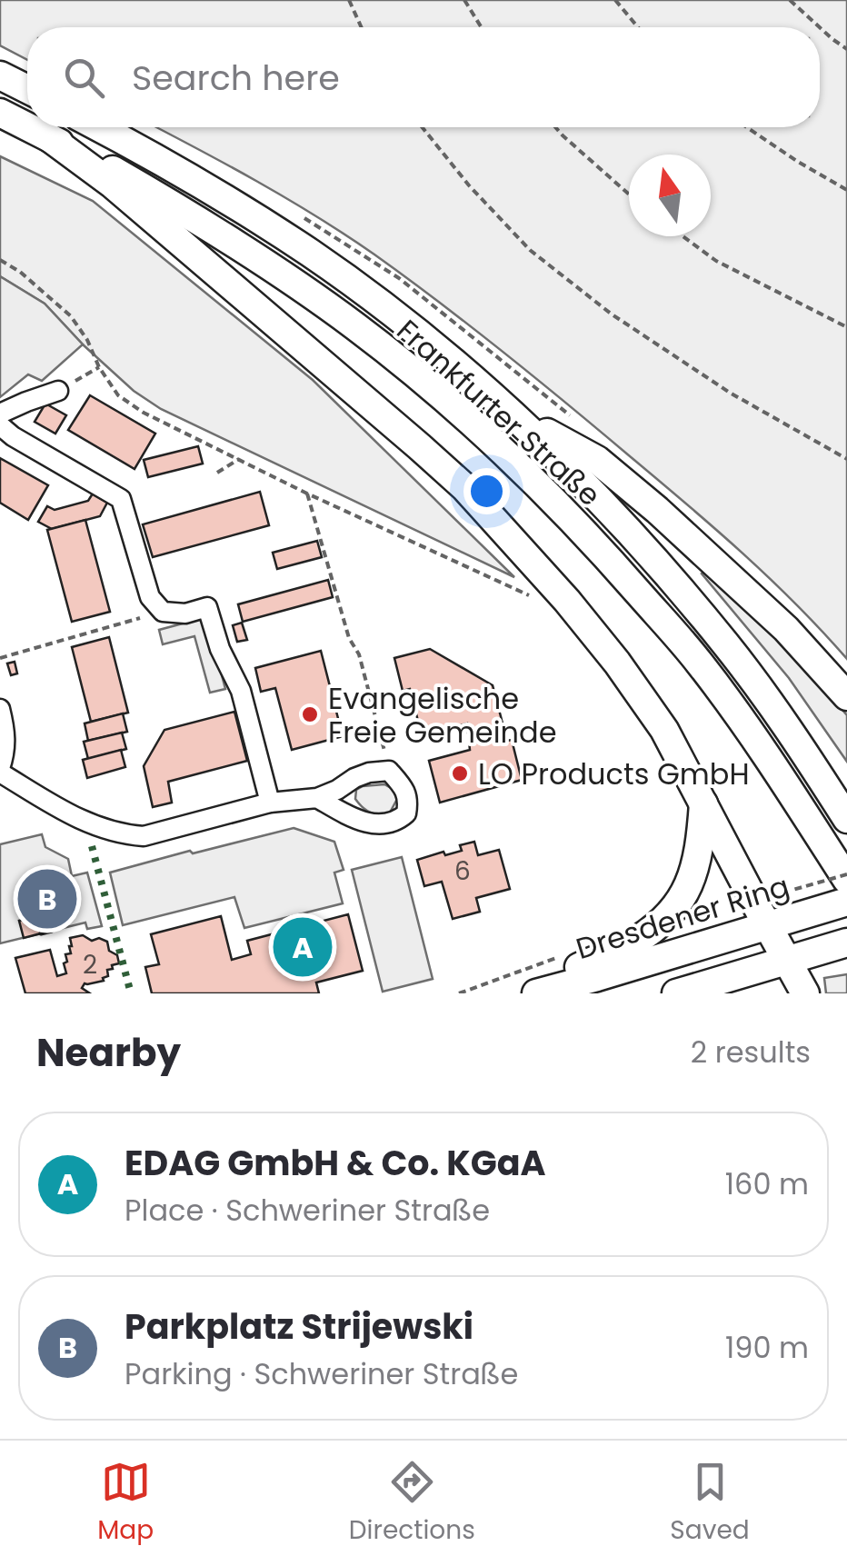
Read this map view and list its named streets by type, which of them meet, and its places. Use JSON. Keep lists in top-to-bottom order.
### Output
{
  "streets": {
    "street": ["Frankfurter Straße", "Dresdener Ring"]
  },
  "places": ["Evangelische Freie Gemeinde", "LO Products GmbH"],
  "house_numbers": ["6", "2"],
  "north": "top",
  "page": {
    "search": "Search here",
    "pins": ["B", "A"],
    "heading": ["Nearby", "2 results"],
    "list": [
      {
        "mark": "A",
        "name": "EDAG GmbH & Co. KGaA",
        "note": "Place · Schweriner Straße",
        "value": "160 m"
      },
      {
        "mark": "B",
        "name": "Parkplatz Strijewski",
        "note": "Parking · Schweriner Straße",
        "value": "190 m"
      }
    ],
    "nav": ["Map", "Directions", "Saved"]
  }
}
